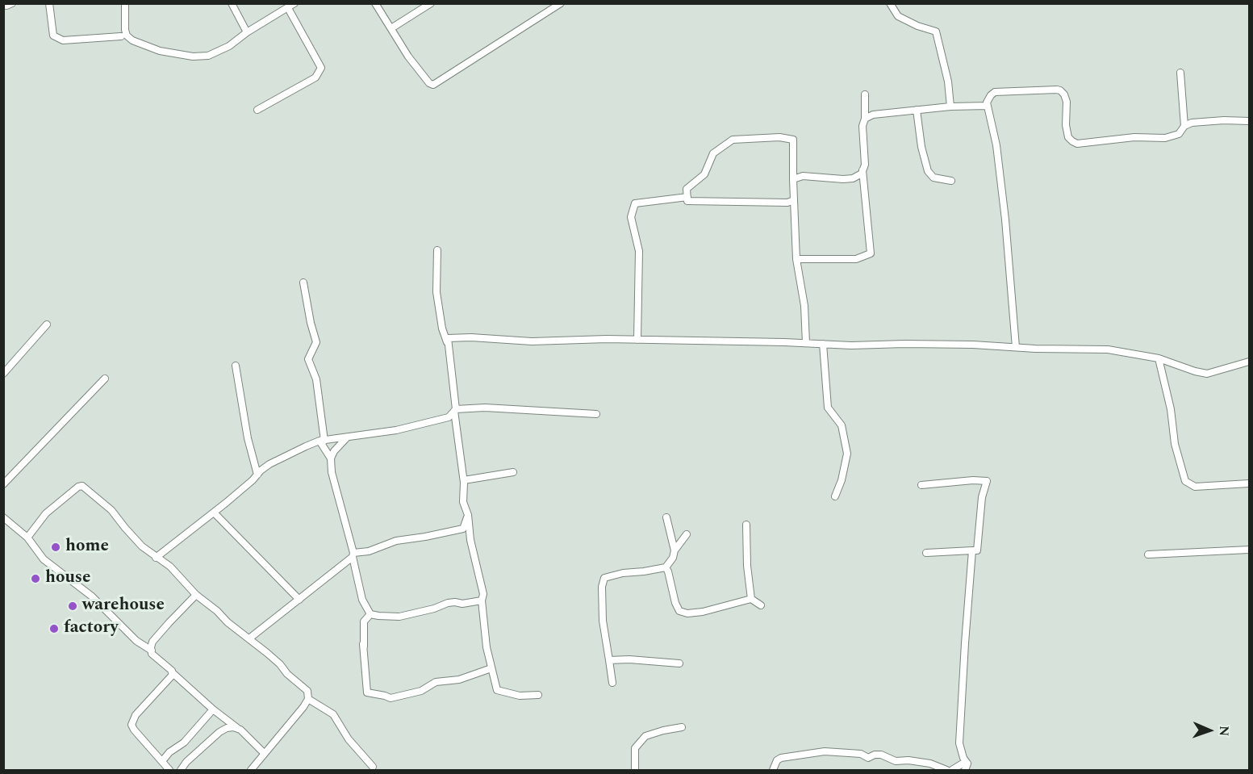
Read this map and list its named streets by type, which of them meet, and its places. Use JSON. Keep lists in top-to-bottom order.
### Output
{
  "places": [
    "home",
    "house",
    "warehouse",
    "factory"
  ],
  "north": "right"
}
